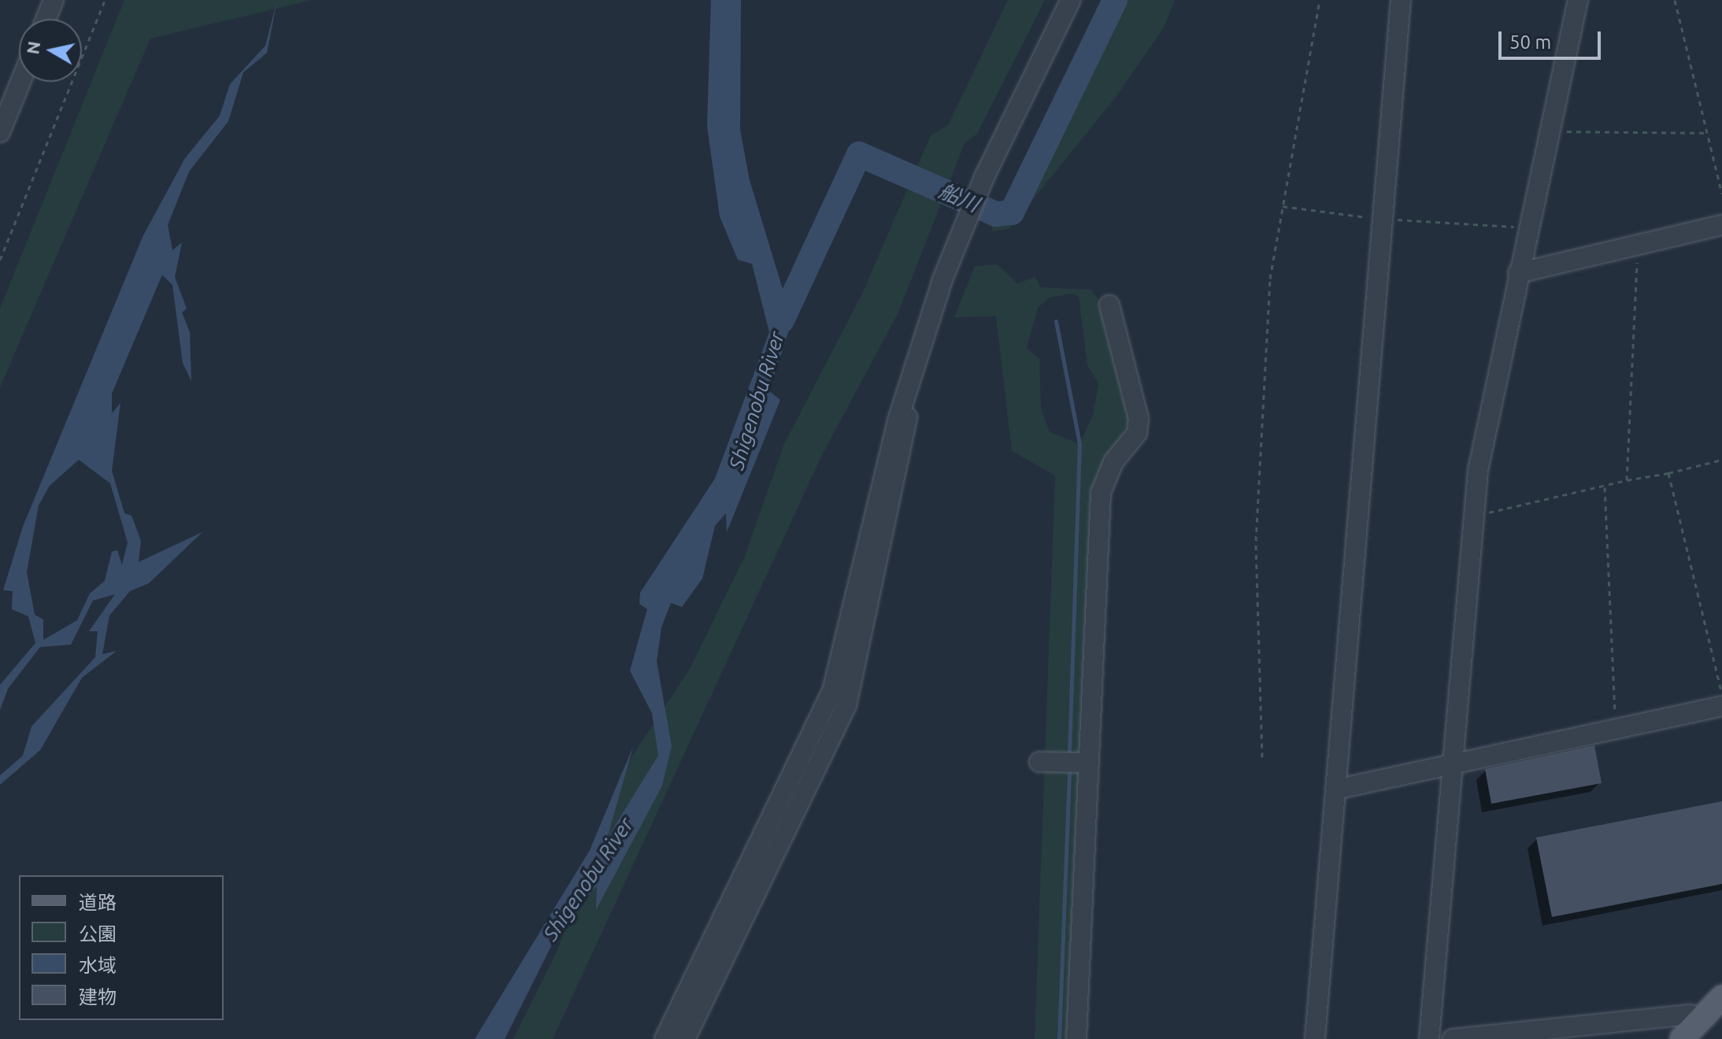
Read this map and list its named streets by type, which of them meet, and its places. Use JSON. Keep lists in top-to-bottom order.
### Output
{
  "water": ["船川", "Shigenobu River"],
  "legend": [
    "道路",
    "公園",
    "水域",
    "建物"
  ],
  "scale_bar": "50 m",
  "north": "left"
}
